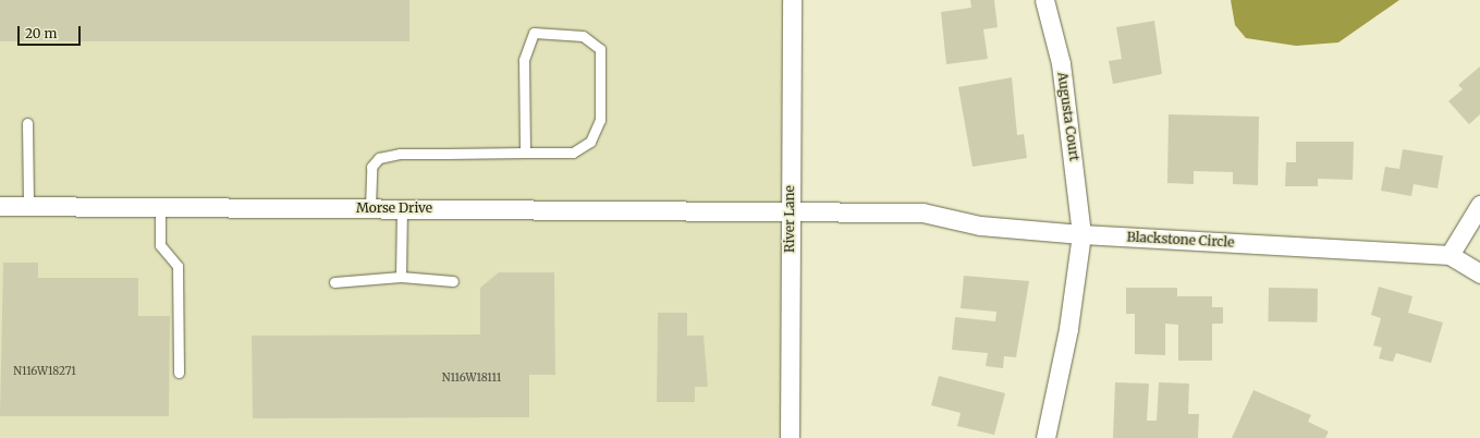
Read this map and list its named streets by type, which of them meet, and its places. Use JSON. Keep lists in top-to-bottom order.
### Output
{
  "streets": {
    "street": [
      "Augusta Court",
      "Morse Drive",
      "River Lane",
      "Blackstone Circle"
    ]
  },
  "crossings": [
    ["Augusta Court", "Morse Drive"],
    ["Augusta Court", "Blackstone Circle"],
    ["Morse Drive", "River Lane"],
    ["Morse Drive", "Blackstone Circle"]
  ],
  "house_numbers": ["N116W18271", "N116W18111"],
  "scale_bar": "20 m"
}
